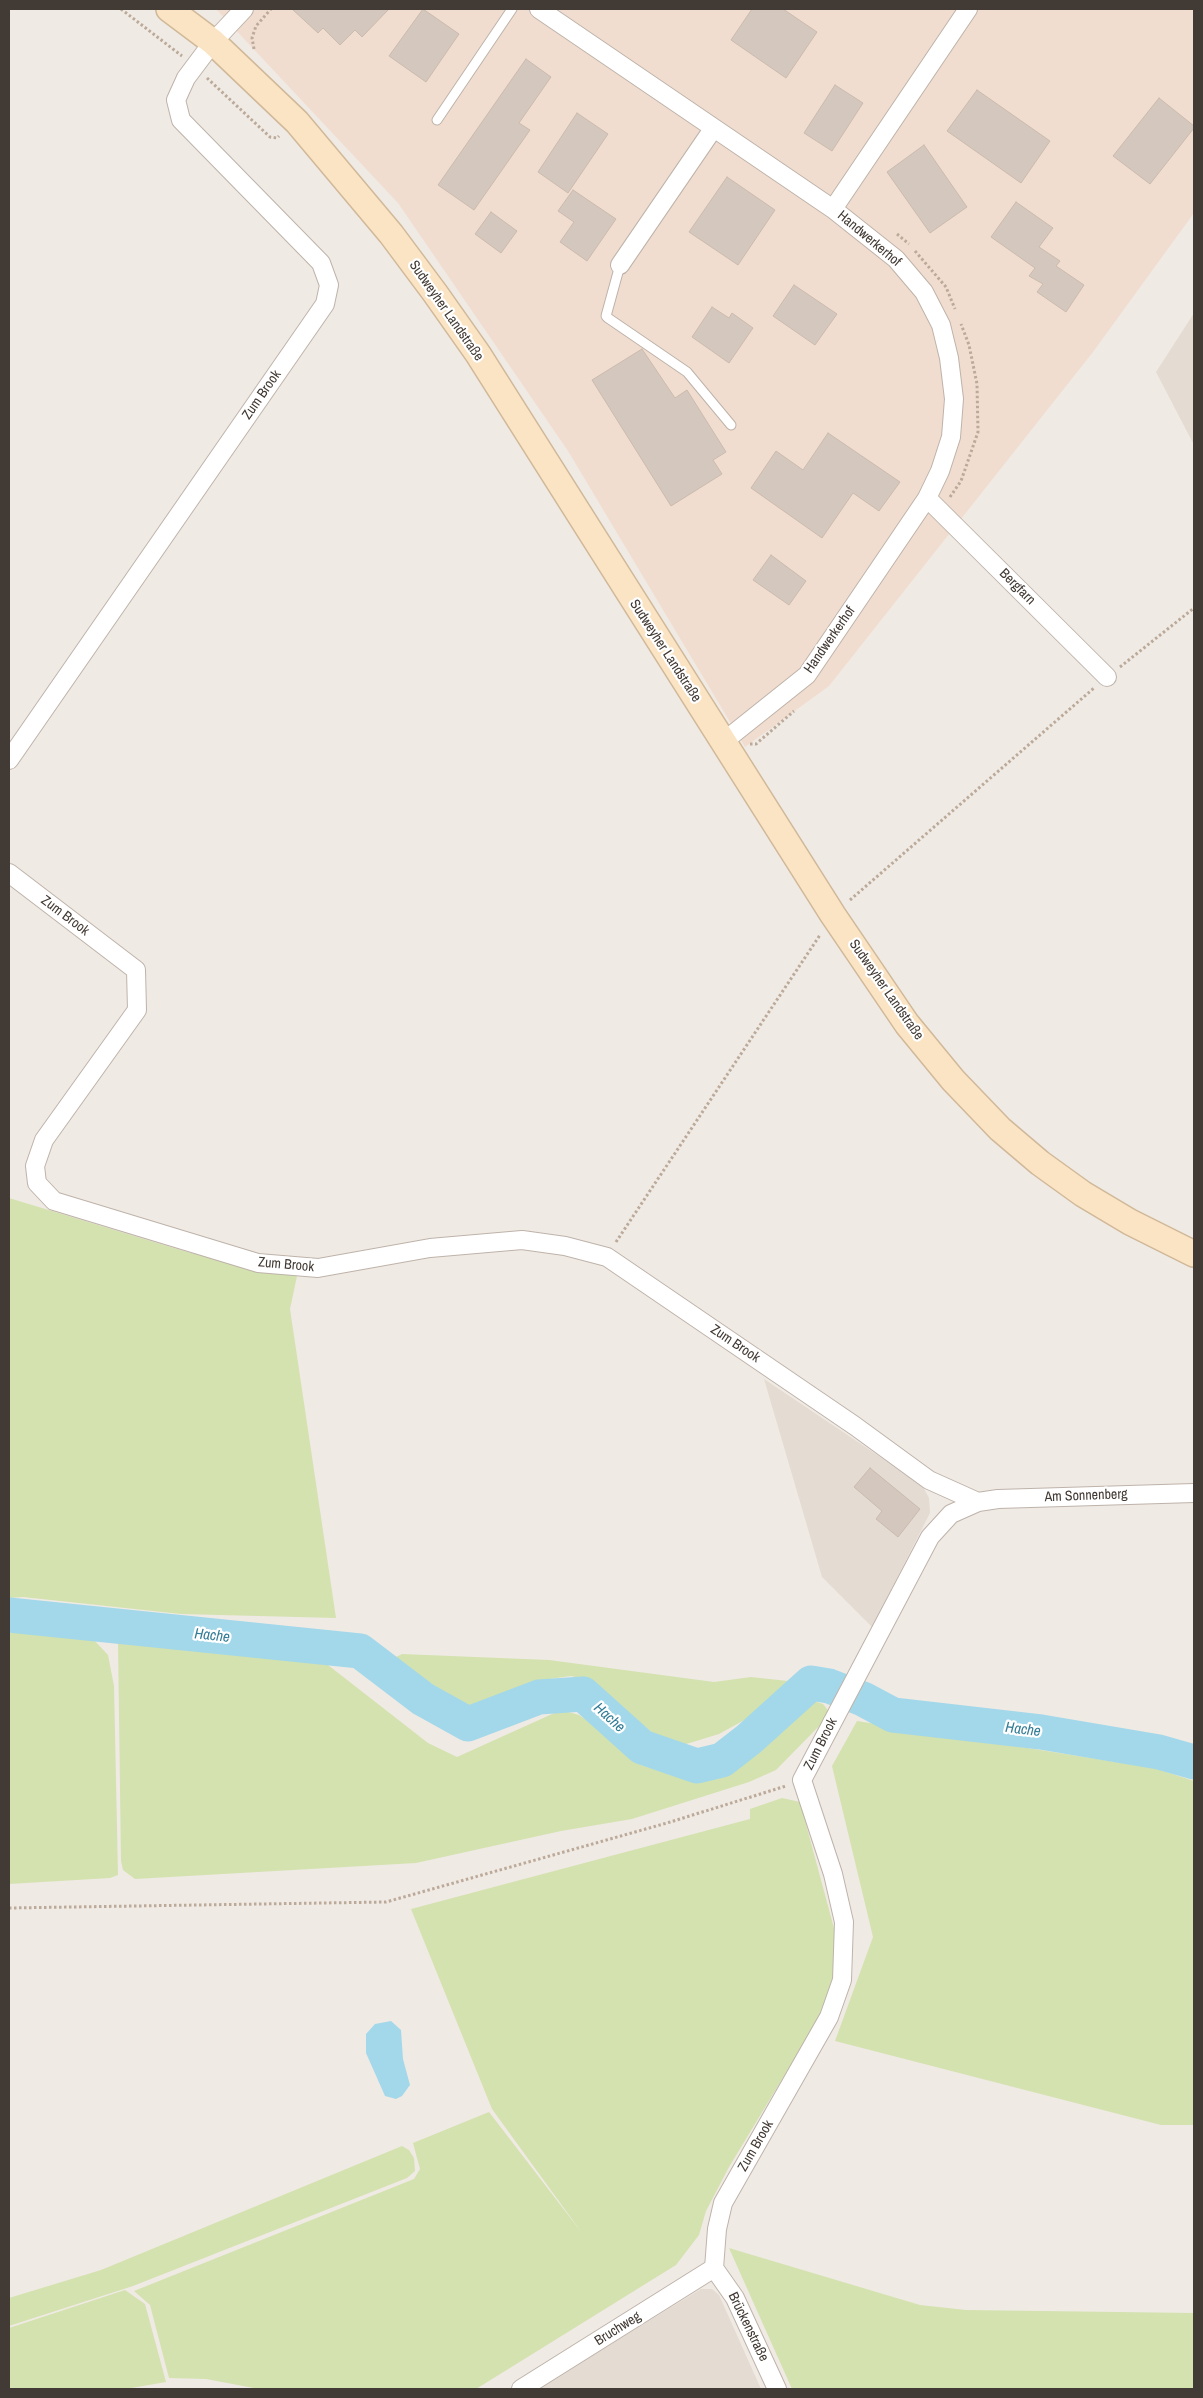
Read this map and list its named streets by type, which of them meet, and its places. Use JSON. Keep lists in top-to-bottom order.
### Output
{
  "streets": {
    "main road": ["Sudweyher Landstraße"],
    "street": [
      "Handwerkerhof",
      "Zum Brook",
      "Bergfarn",
      "Am Sonnenberg",
      "Brückenstraße",
      "Bruchweg"
    ]
  },
  "crossings": [
    ["Handwerkerhof", "Sudweyher Landstraße"],
    ["Handwerkerhof", "Bergfarn"],
    ["Sudweyher Landstraße", "Zum Brook"],
    ["Zum Brook", "Am Sonnenberg"],
    ["Zum Brook", "Brückenstraße"],
    ["Zum Brook", "Bruchweg"],
    ["Brückenstraße", "Bruchweg"]
  ],
  "water": ["Hache"]
}
